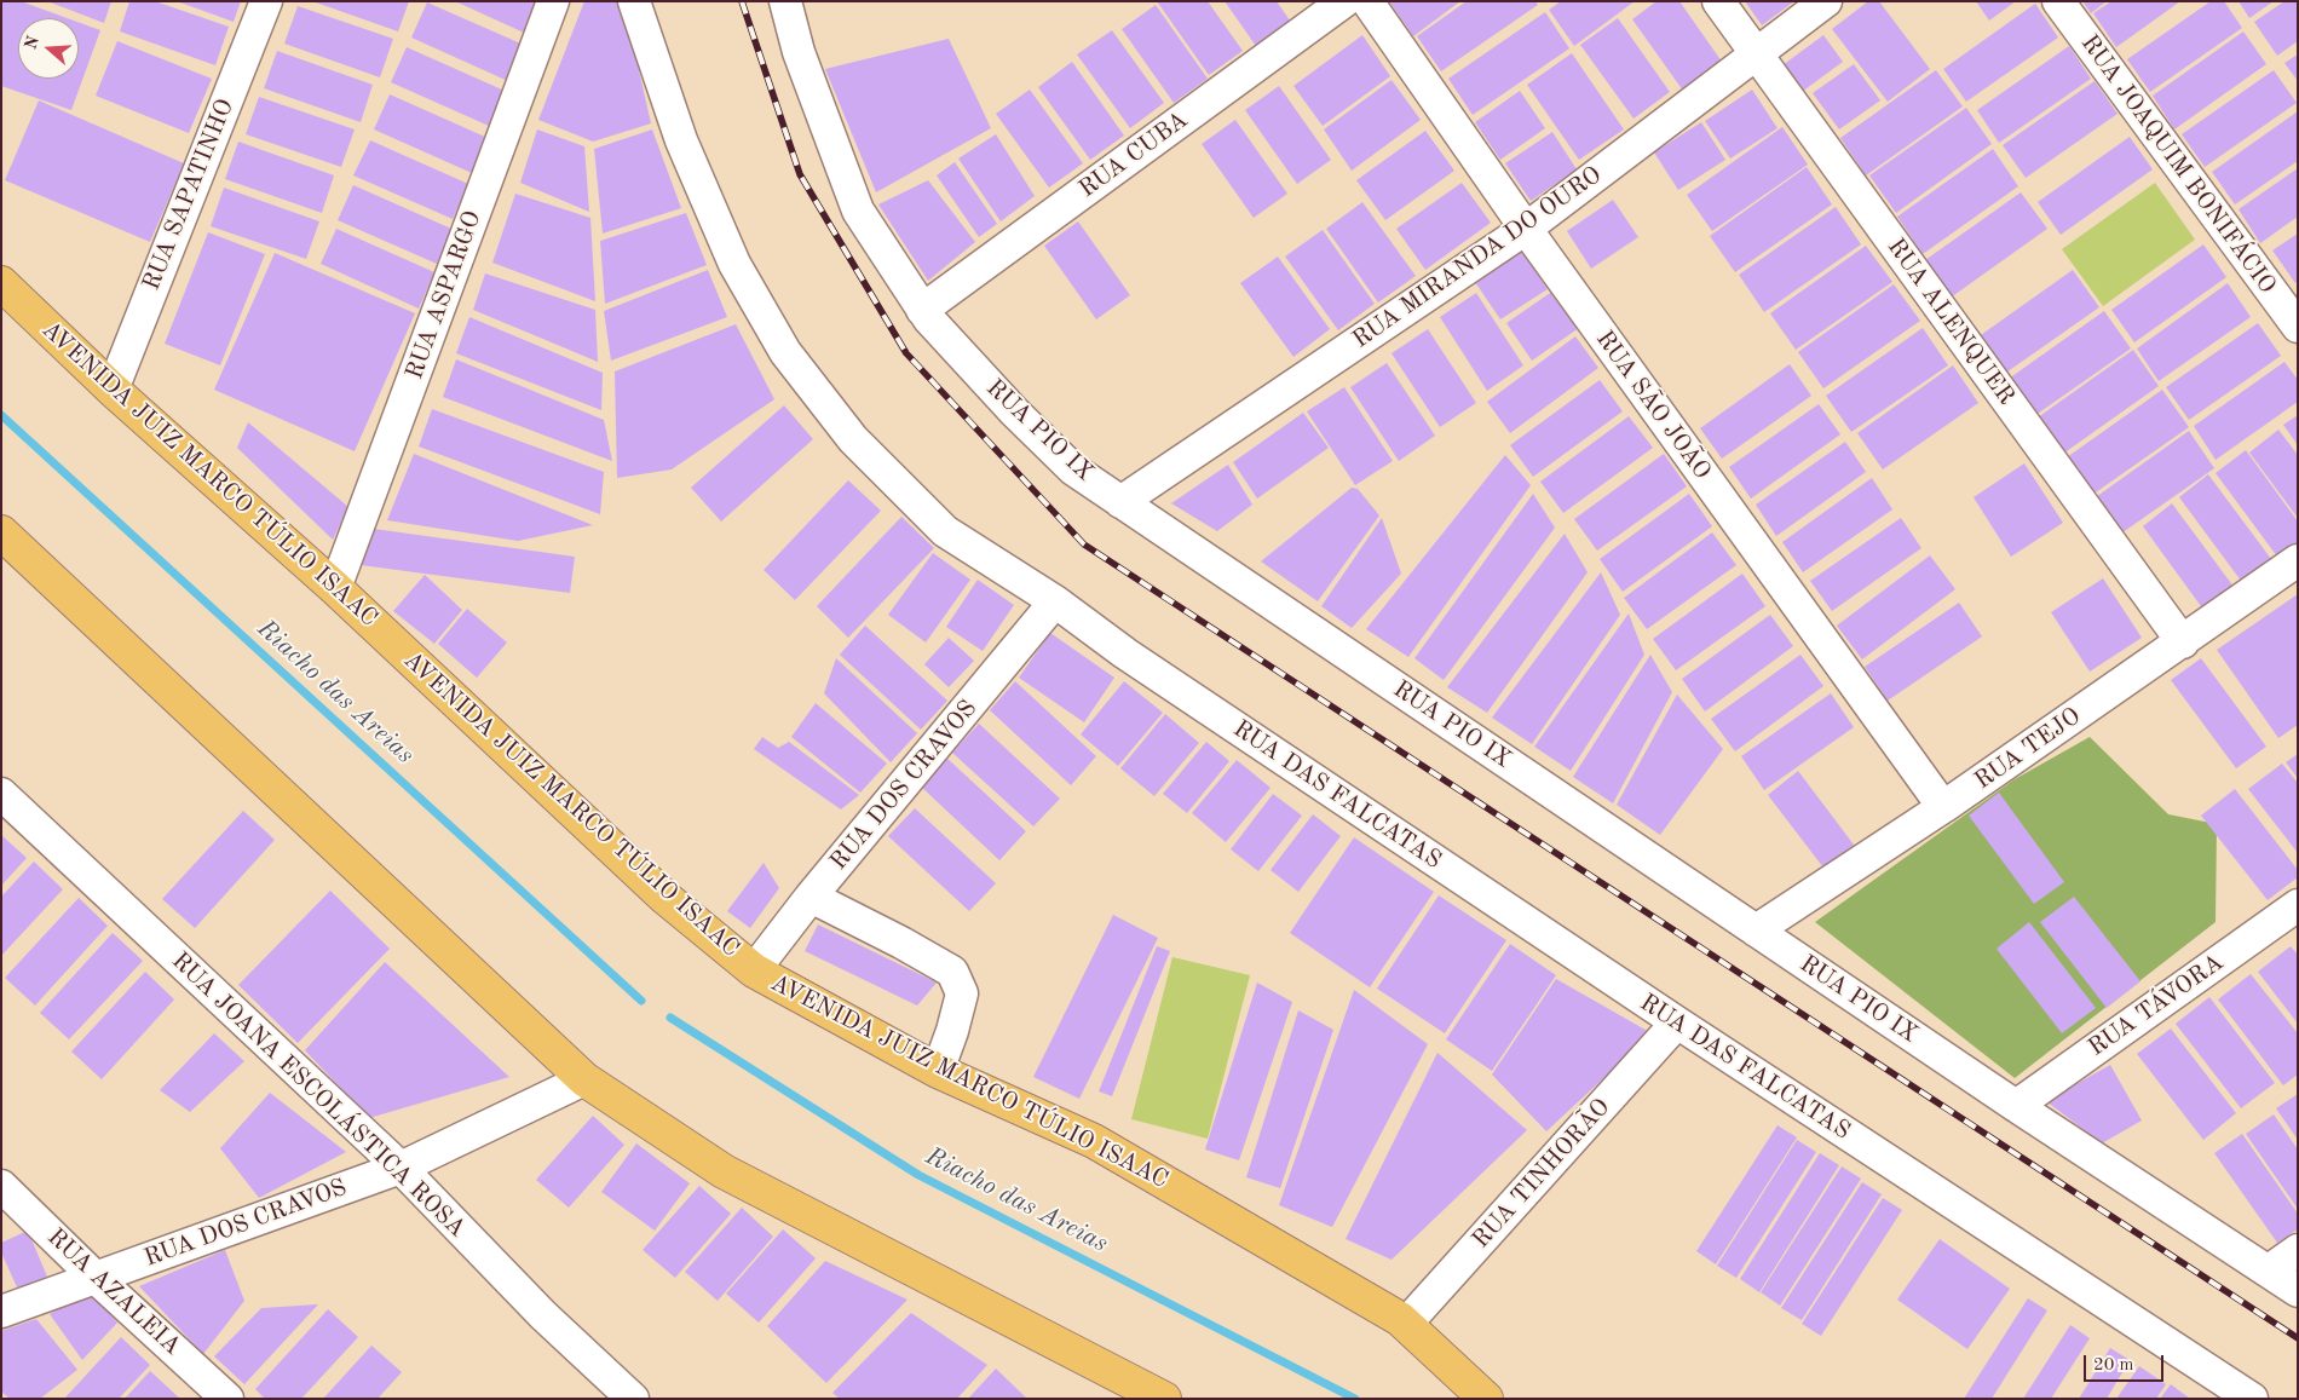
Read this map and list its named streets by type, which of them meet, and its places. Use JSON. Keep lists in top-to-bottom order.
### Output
{
  "streets": {
    "main road": ["AVENIDA JUIZ MARCO TÚLIO ISAAC"],
    "street": [
      "RUA CUBA",
      "RUA JOAQUIM BONIFÁCIO",
      "RUA SAPATINHO",
      "RUA MIRANDA DO OURO",
      "RUA ASPARGO",
      "RUA ALENQUER",
      "RUA SÃO JOÃO",
      "RUA PIO IX",
      "RUA TEJO",
      "RUA DOS CRAVOS",
      "RUA DAS FALCATAS",
      "RUA TÁVORA",
      "RUA JOANA ESCOLÁSTICA ROSA",
      "RUA TINHORÃO",
      "RUA AZALEIA"
    ]
  },
  "crossings": [
    ["RUA CUBA", "RUA PIO IX"],
    ["RUA SAPATINHO", "AVENIDA JUIZ MARCO TÚLIO ISAAC"],
    ["RUA MIRANDA DO OURO", "RUA ALENQUER"],
    ["RUA MIRANDA DO OURO", "RUA SÃO JOÃO"],
    ["RUA MIRANDA DO OURO", "RUA PIO IX"],
    ["RUA ASPARGO", "AVENIDA JUIZ MARCO TÚLIO ISAAC"],
    ["RUA ALENQUER", "RUA TEJO"],
    ["RUA SÃO JOÃO", "RUA TEJO"],
    ["RUA PIO IX", "RUA TEJO"],
    ["RUA PIO IX", "RUA TÁVORA"],
    ["AVENIDA JUIZ MARCO TÚLIO ISAAC", "RUA DOS CRAVOS"],
    ["AVENIDA JUIZ MARCO TÚLIO ISAAC", "RUA TINHORÃO"],
    ["RUA DOS CRAVOS", "RUA DAS FALCATAS"],
    ["RUA DOS CRAVOS", "RUA JOANA ESCOLÁSTICA ROSA"],
    ["RUA DOS CRAVOS", "RUA AZALEIA"],
    ["RUA DAS FALCATAS", "RUA TINHORÃO"]
  ],
  "water": ["Riacho das Areias"],
  "scale_bar": "20 m",
  "north": "left"
}
